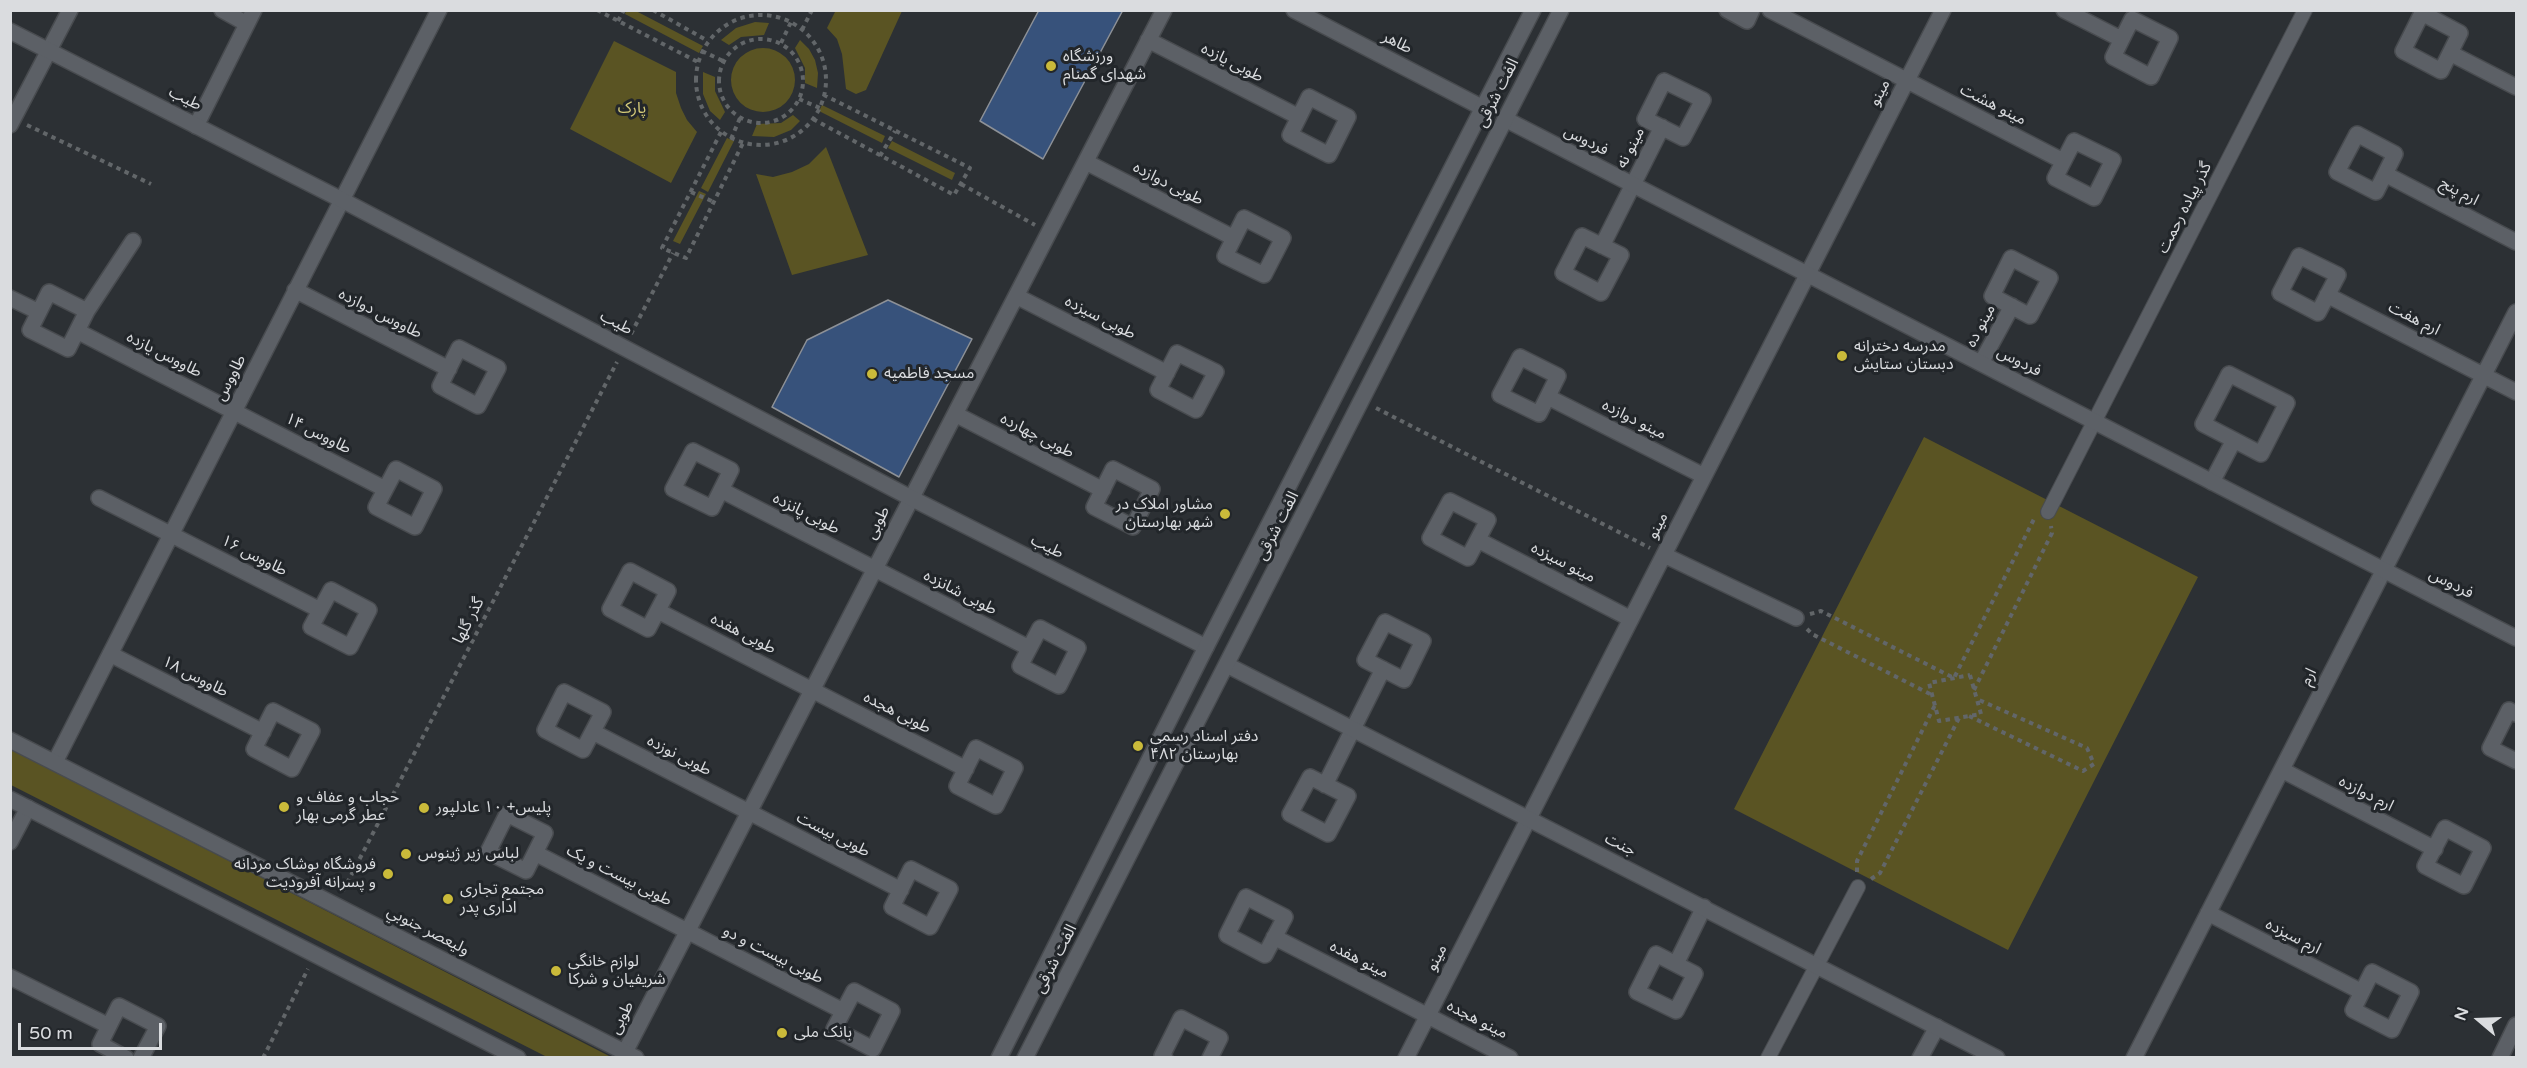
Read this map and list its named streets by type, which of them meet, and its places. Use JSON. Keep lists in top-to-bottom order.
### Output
{
  "streets": {
    "street": [
      "طاهر",
      "طوبی یازده",
      "الفت شرقی",
      "مینو",
      "طیب",
      "مینو هشت",
      "فردوس",
      "مینو نه",
      "طوبی دوازده",
      "ارم پنج",
      "گذر پیاده رحمت",
      "طاووس دوازده",
      "طوبی سیزده",
      "ارم هفت",
      "مینو ده",
      "طاووس یازده",
      "طاووس",
      "مینو دوازده",
      "طاووس ۱۴",
      "طوبی چهارده",
      "طوبی پانزده",
      "طوبی",
      "طاووس ۱۶",
      "مینو سیزده",
      "طوبی شانزده",
      "طوبی هفده",
      "طاووس ۱۸",
      "ارم",
      "طوبی هجده",
      "طوبی نوزده",
      "ارم دوازده",
      "طوبی بیست",
      "جنت",
      "طوبی بیست و یک",
      "وليعصر جنوبي",
      "ارم سیزده",
      "طوبی بیست و دو",
      "مینو هفده",
      "مینو هجده"
    ],
    "path": ["گذر گلها"]
  },
  "crossings": [
    ["طاهر", "الفت شرقی"],
    ["طوبی یازده", "طوبی"],
    ["الفت شرقی", "طیب"],
    ["الفت شرقی", "فردوس"],
    ["الفت شرقی", "جنت"],
    ["مینو", "مینو هشت"],
    ["مینو", "فردوس"],
    ["مینو", "مینو دوازده"],
    ["مینو", "مینو سیزده"],
    ["مینو", "جنت"],
    ["مینو", "مینو هفده"],
    ["مینو", "مینو هجده"],
    ["طیب", "طاووس"],
    ["طیب", "طوبی"],
    ["طیب", "گذر گلها"],
    ["فردوس", "مینو نه"],
    ["فردوس", "گذر پیاده رحمت"],
    ["فردوس", "مینو ده"],
    ["فردوس", "ارم"],
    ["طوبی دوازده", "طوبی"],
    ["طاووس دوازده", "طاووس"],
    ["طوبی سیزده", "طوبی"],
    ["ارم هفت", "ارم"],
    ["طاووس یازده", "طاووس"],
    ["طاووس یازده", "طاووس ۱۴"],
    ["طاووس", "طاووس ۱۴"],
    ["طاووس", "طاووس ۱۶"],
    ["طاووس", "طاووس ۱۸"],
    ["طاووس", "وليعصر جنوبي"],
    ["طوبی چهارده", "طوبی"],
    ["طوبی پانزده", "طوبی"],
    ["طوبی پانزده", "طوبی شانزده"],
    ["طوبی", "طوبی شانزده"],
    ["طوبی", "طوبی هفده"],
    ["طوبی", "طوبی هجده"],
    ["طوبی", "طوبی نوزده"],
    ["طوبی", "طوبی بیست"],
    ["طوبی", "طوبی بیست و یک"],
    ["طوبی", "وليعصر جنوبي"],
    ["طوبی", "طوبی بیست و دو"],
    ["گذر گلها", "وليعصر جنوبي"],
    ["طوبی هفده", "طوبی هجده"],
    ["ارم", "ارم دوازده"],
    ["ارم", "ارم سیزده"],
    ["طوبی نوزده", "طوبی بیست"],
    ["طوبی بیست و یک", "طوبی بیست و دو"],
    ["مینو هفده", "مینو هجده"]
  ],
  "parks": ["پارک"],
  "places": [
    "ورزشگاه شهدای گمنام",
    "مدرسه دخترانه دبستان ستایش",
    "مسجد فاطمیه",
    "مشاور املاک در شهر بهارستان",
    "دفتر اسناد رسمی ۴۸۲ بهارستان",
    "حجاب و عفاف و عطر گرمی بهار",
    "پلیس+ ۱۰ عادلپور",
    "لباس زیر ژینوس",
    "فروشگاه پوشاک مردانه و پسرانه آفرودیت",
    "مجتمع تجاری اداری پدر",
    "لوازم خانگی شریفیان و شرکا",
    "بانک ملی"
  ],
  "scale_bar": "50 m",
  "north": "left"
}
